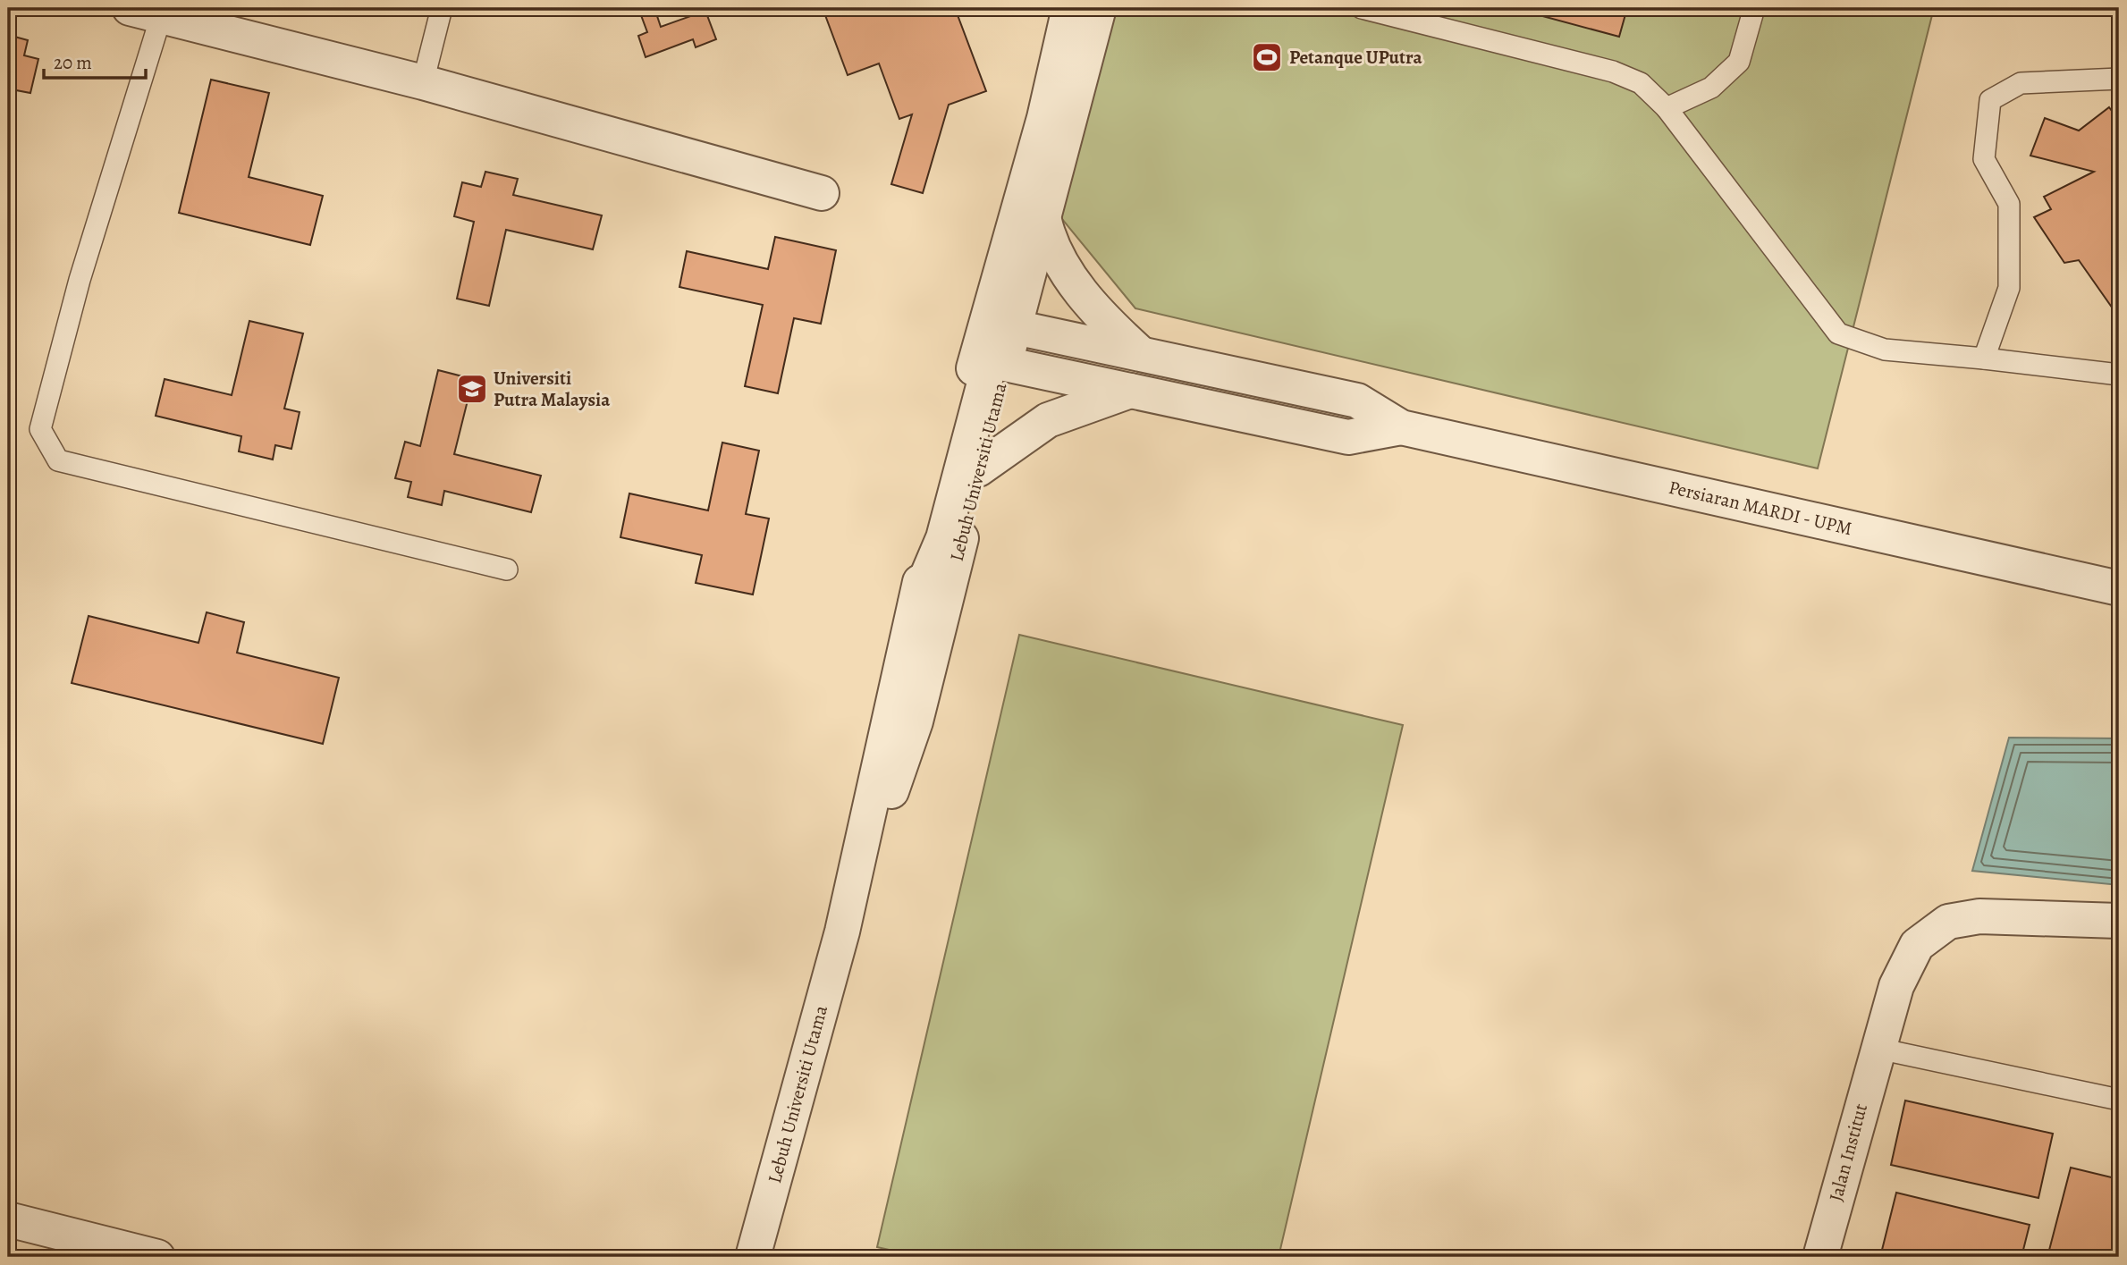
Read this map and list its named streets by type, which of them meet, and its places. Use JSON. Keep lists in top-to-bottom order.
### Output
{
  "streets": {
    "street": ["Lebuh Universiti Utama", "Persiaran MARDI - UPM", "Jalan Institut"]
  },
  "places": {
    "sports": ["Petanque UPutra"],
    "school or university": ["Universiti Putra Malaysia"]
  },
  "scale_bar": "20 m"
}
